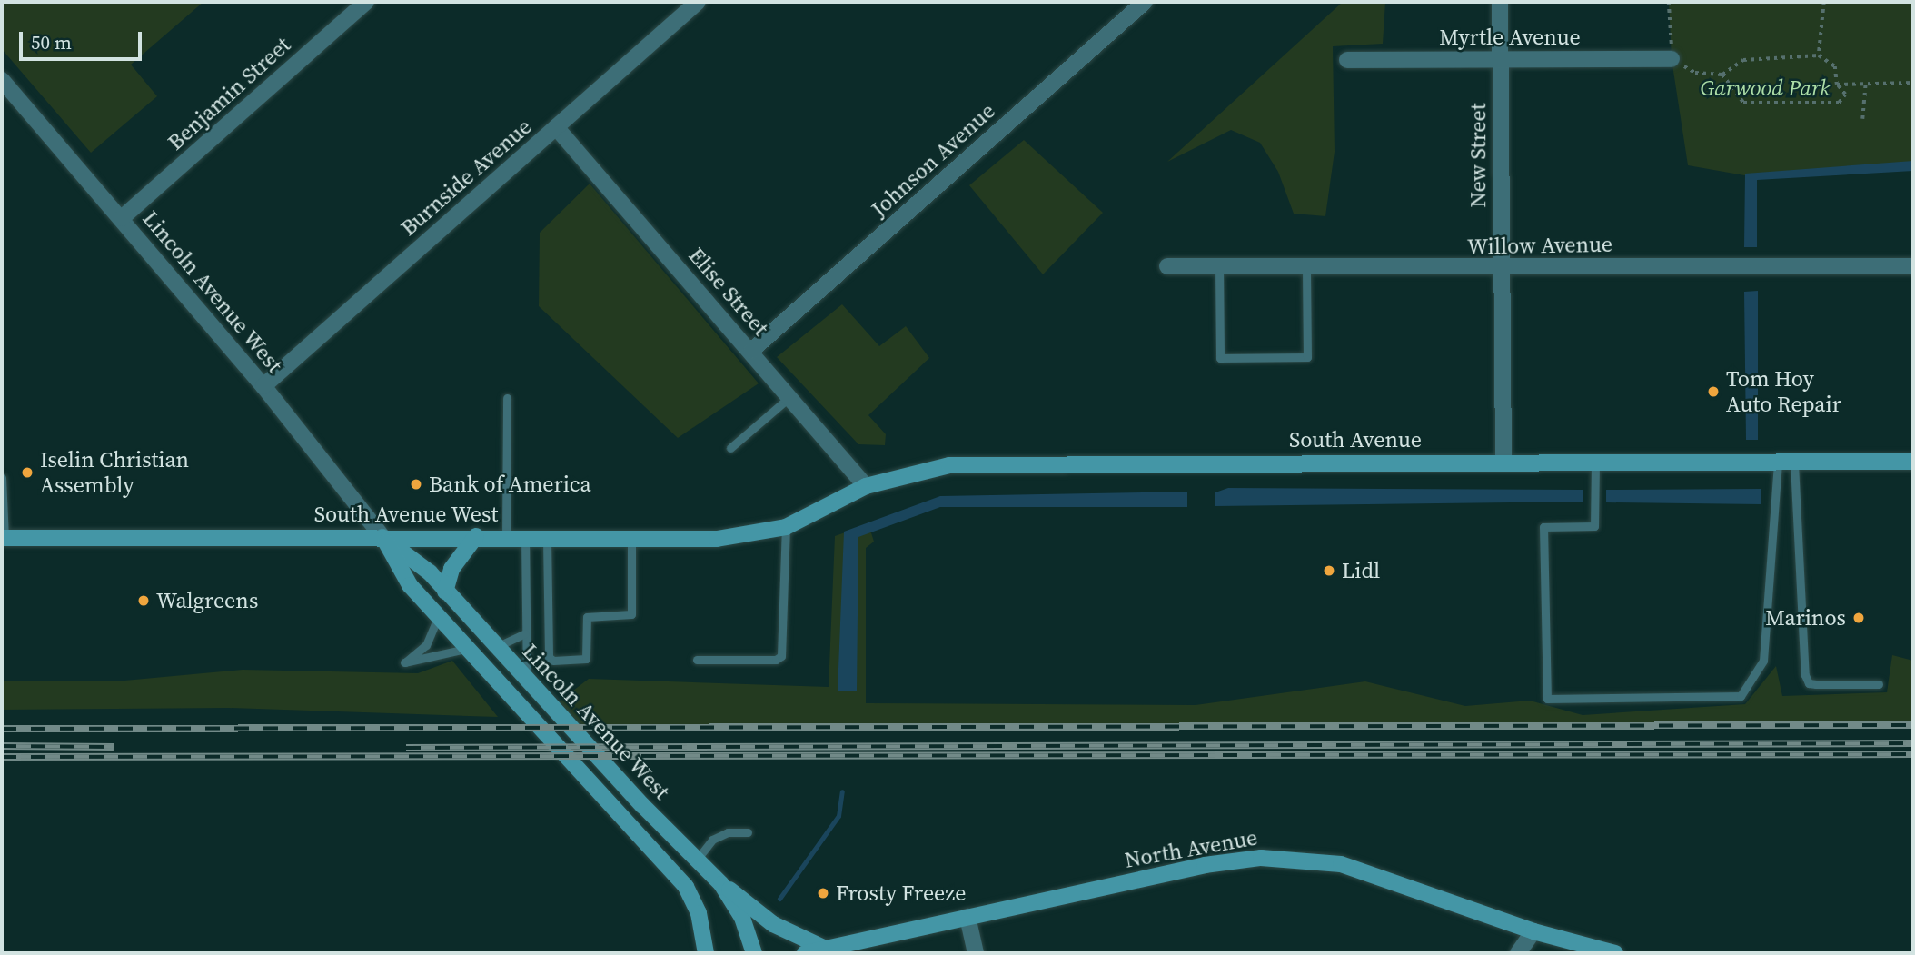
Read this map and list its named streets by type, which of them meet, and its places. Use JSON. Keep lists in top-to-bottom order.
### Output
{
  "streets": {
    "main road": [
      "Lincoln Avenue West",
      "South Avenue",
      "South Avenue West",
      "North Avenue"
    ],
    "street": [
      "Myrtle Avenue",
      "Benjamin Street",
      "New Street",
      "Johnson Avenue",
      "Burnside Avenue",
      "Willow Avenue",
      "Elise Street"
    ]
  },
  "crossings": [
    ["Myrtle Avenue", "New Street"],
    ["Benjamin Street", "Lincoln Avenue West"],
    ["New Street", "Willow Avenue"],
    ["New Street", "South Avenue"],
    ["Johnson Avenue", "Elise Street"],
    ["Burnside Avenue", "Lincoln Avenue West"],
    ["Burnside Avenue", "Elise Street"],
    ["Lincoln Avenue West", "South Avenue West"],
    ["Elise Street", "South Avenue"],
    ["South Avenue", "South Avenue West"]
  ],
  "parks": ["Garwood Park"],
  "places": [
    "Tom Hoy Auto Repair",
    "Iselin Christian Assembly",
    "Bank of America",
    "Lidl",
    "Walgreens",
    "Marinos",
    "Frosty Freeze"
  ],
  "scale_bar": "50 m"
}
